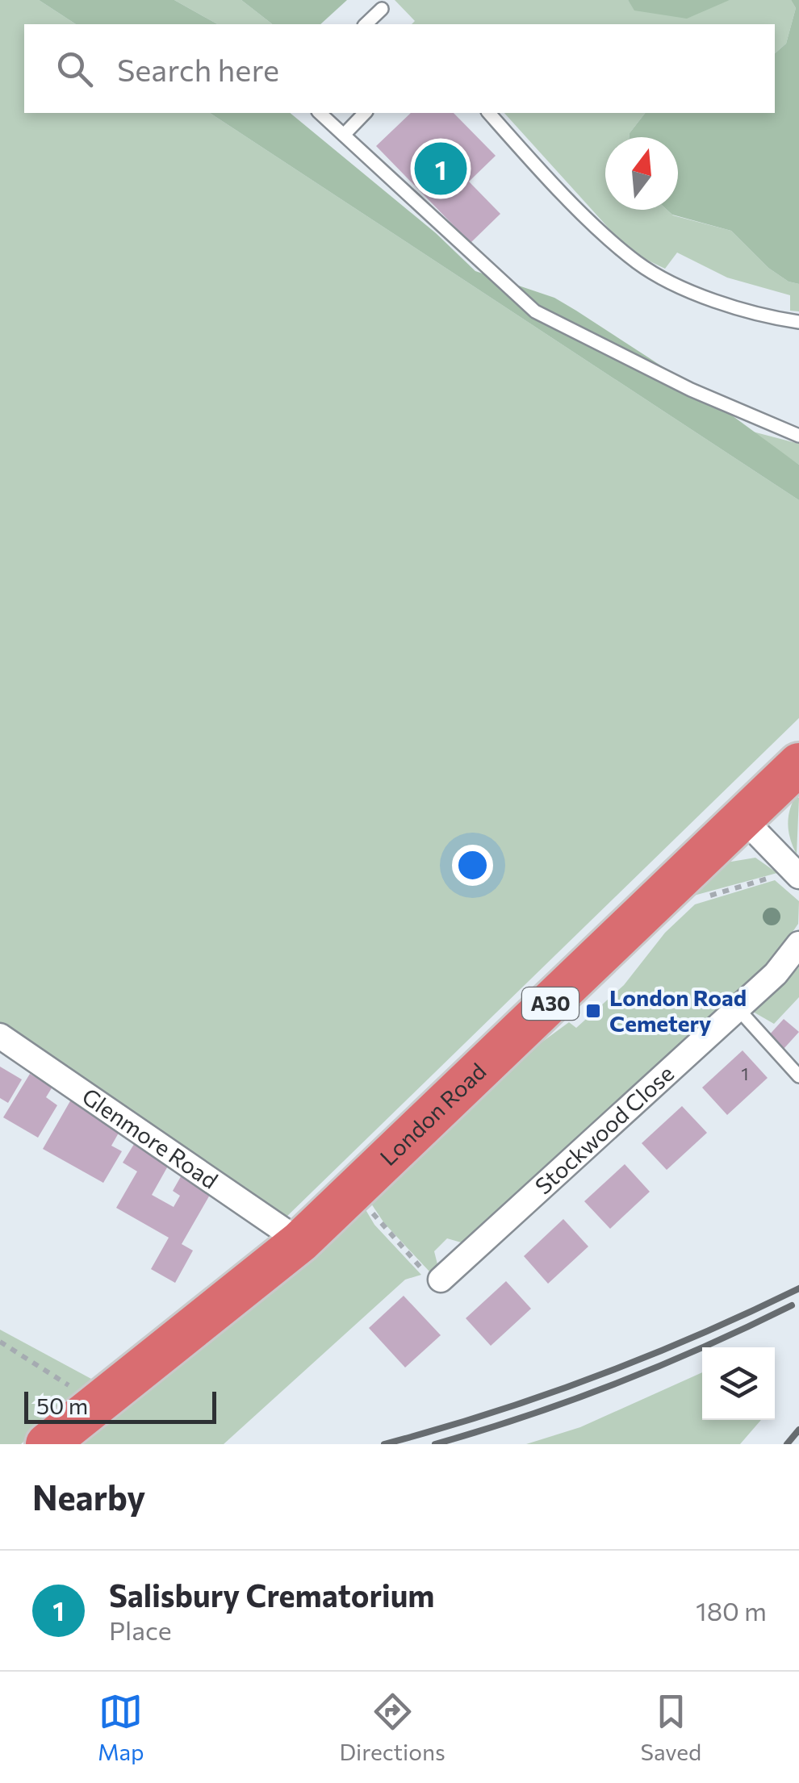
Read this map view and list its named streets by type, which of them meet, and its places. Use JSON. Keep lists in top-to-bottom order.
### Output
{
  "streets": {
    "highway": ["A30", "London Road"],
    "street": ["Stockwood Close", "Glenmore Road"]
  },
  "crossings": [
    ["London Road", "Glenmore Road"]
  ],
  "places": {
    "transit": ["London Road Cemetery"]
  },
  "house_numbers": ["1"],
  "scale_bar": "50 m",
  "north": "top",
  "page": {
    "search": "Search here",
    "pins": "1",
    "scale": "50 m",
    "heading": "Nearby",
    "list": [
      {
        "mark": "1",
        "name": "Salisbury Crematorium",
        "note": "Place",
        "value": "180 m"
      }
    ],
    "nav": ["Map", "Directions", "Saved"]
  }
}
